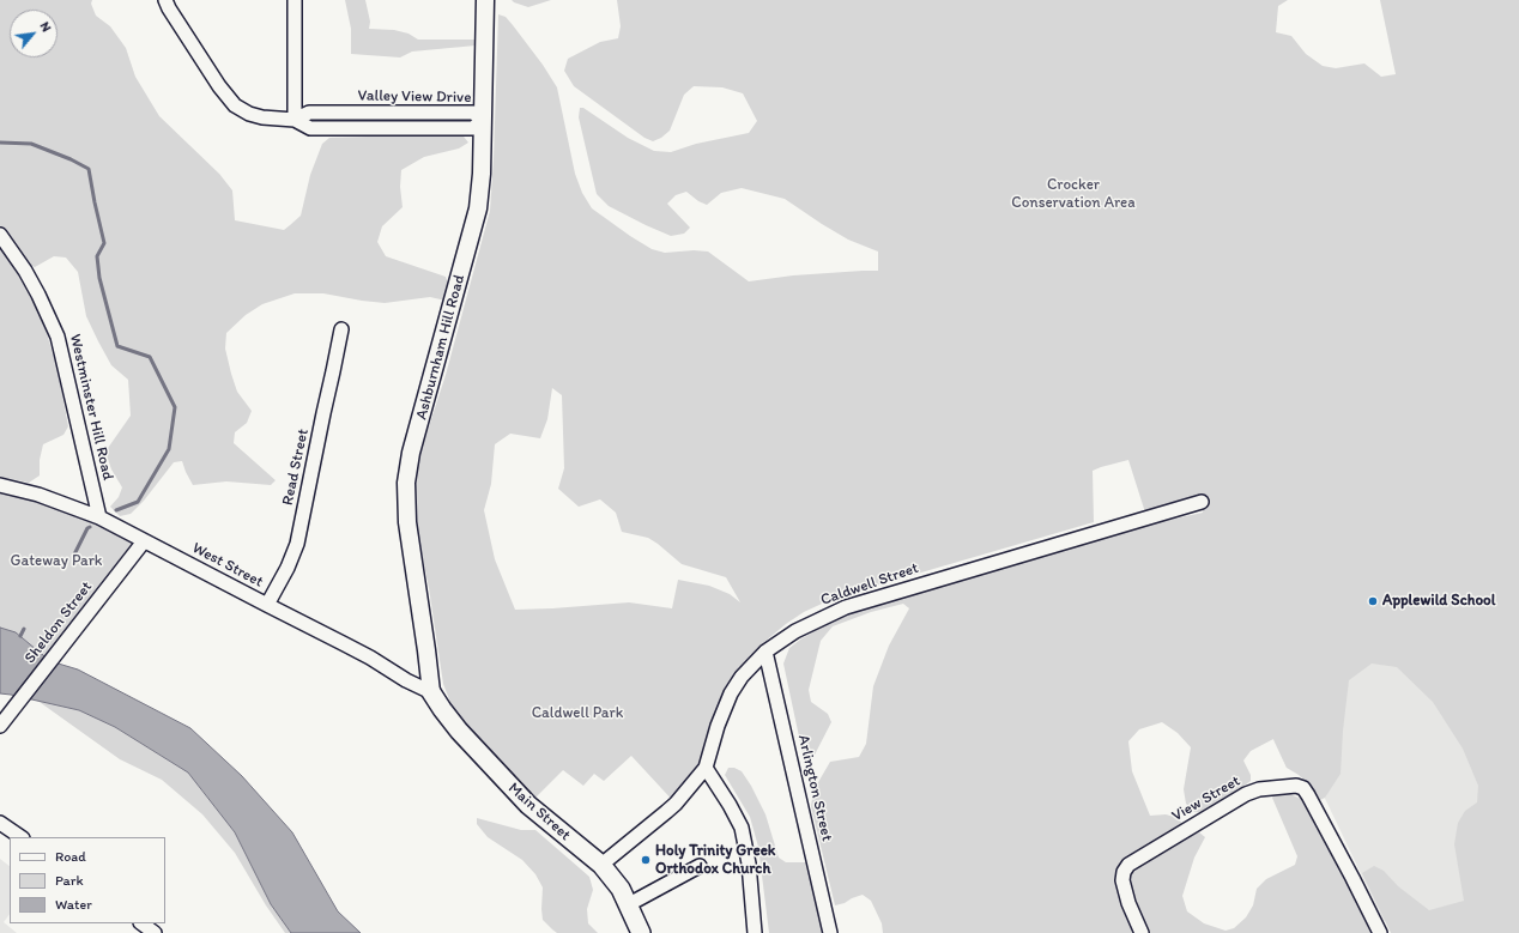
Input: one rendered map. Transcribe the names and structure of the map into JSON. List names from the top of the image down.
{
  "streets": {
    "main road": ["Main Street"],
    "street": [
      "Valley View Drive",
      "Ashburnham Hill Road",
      "Westminster Hill Road",
      "Read Street",
      "West Street",
      "Caldwell Street",
      "Sheldon Street",
      "Arlington Street",
      "View Street"
    ]
  },
  "crossings": [
    ["Valley View Drive", "Ashburnham Hill Road"],
    ["Ashburnham Hill Road", "West Street"],
    ["Ashburnham Hill Road", "Main Street"],
    ["Westminster Hill Road", "West Street"],
    ["Read Street", "West Street"],
    ["West Street", "Sheldon Street"],
    ["West Street", "Main Street"],
    ["Caldwell Street", "Arlington Street"],
    ["Caldwell Street", "Main Street"]
  ],
  "parks": ["Crocker Conservation Area", "Gateway Park", "Caldwell Park"],
  "places": ["Applewild School", "Holy Trinity Greek Orthodox Church"],
  "legend": ["Road", "Park", "Water"],
  "north": "top right"
}
